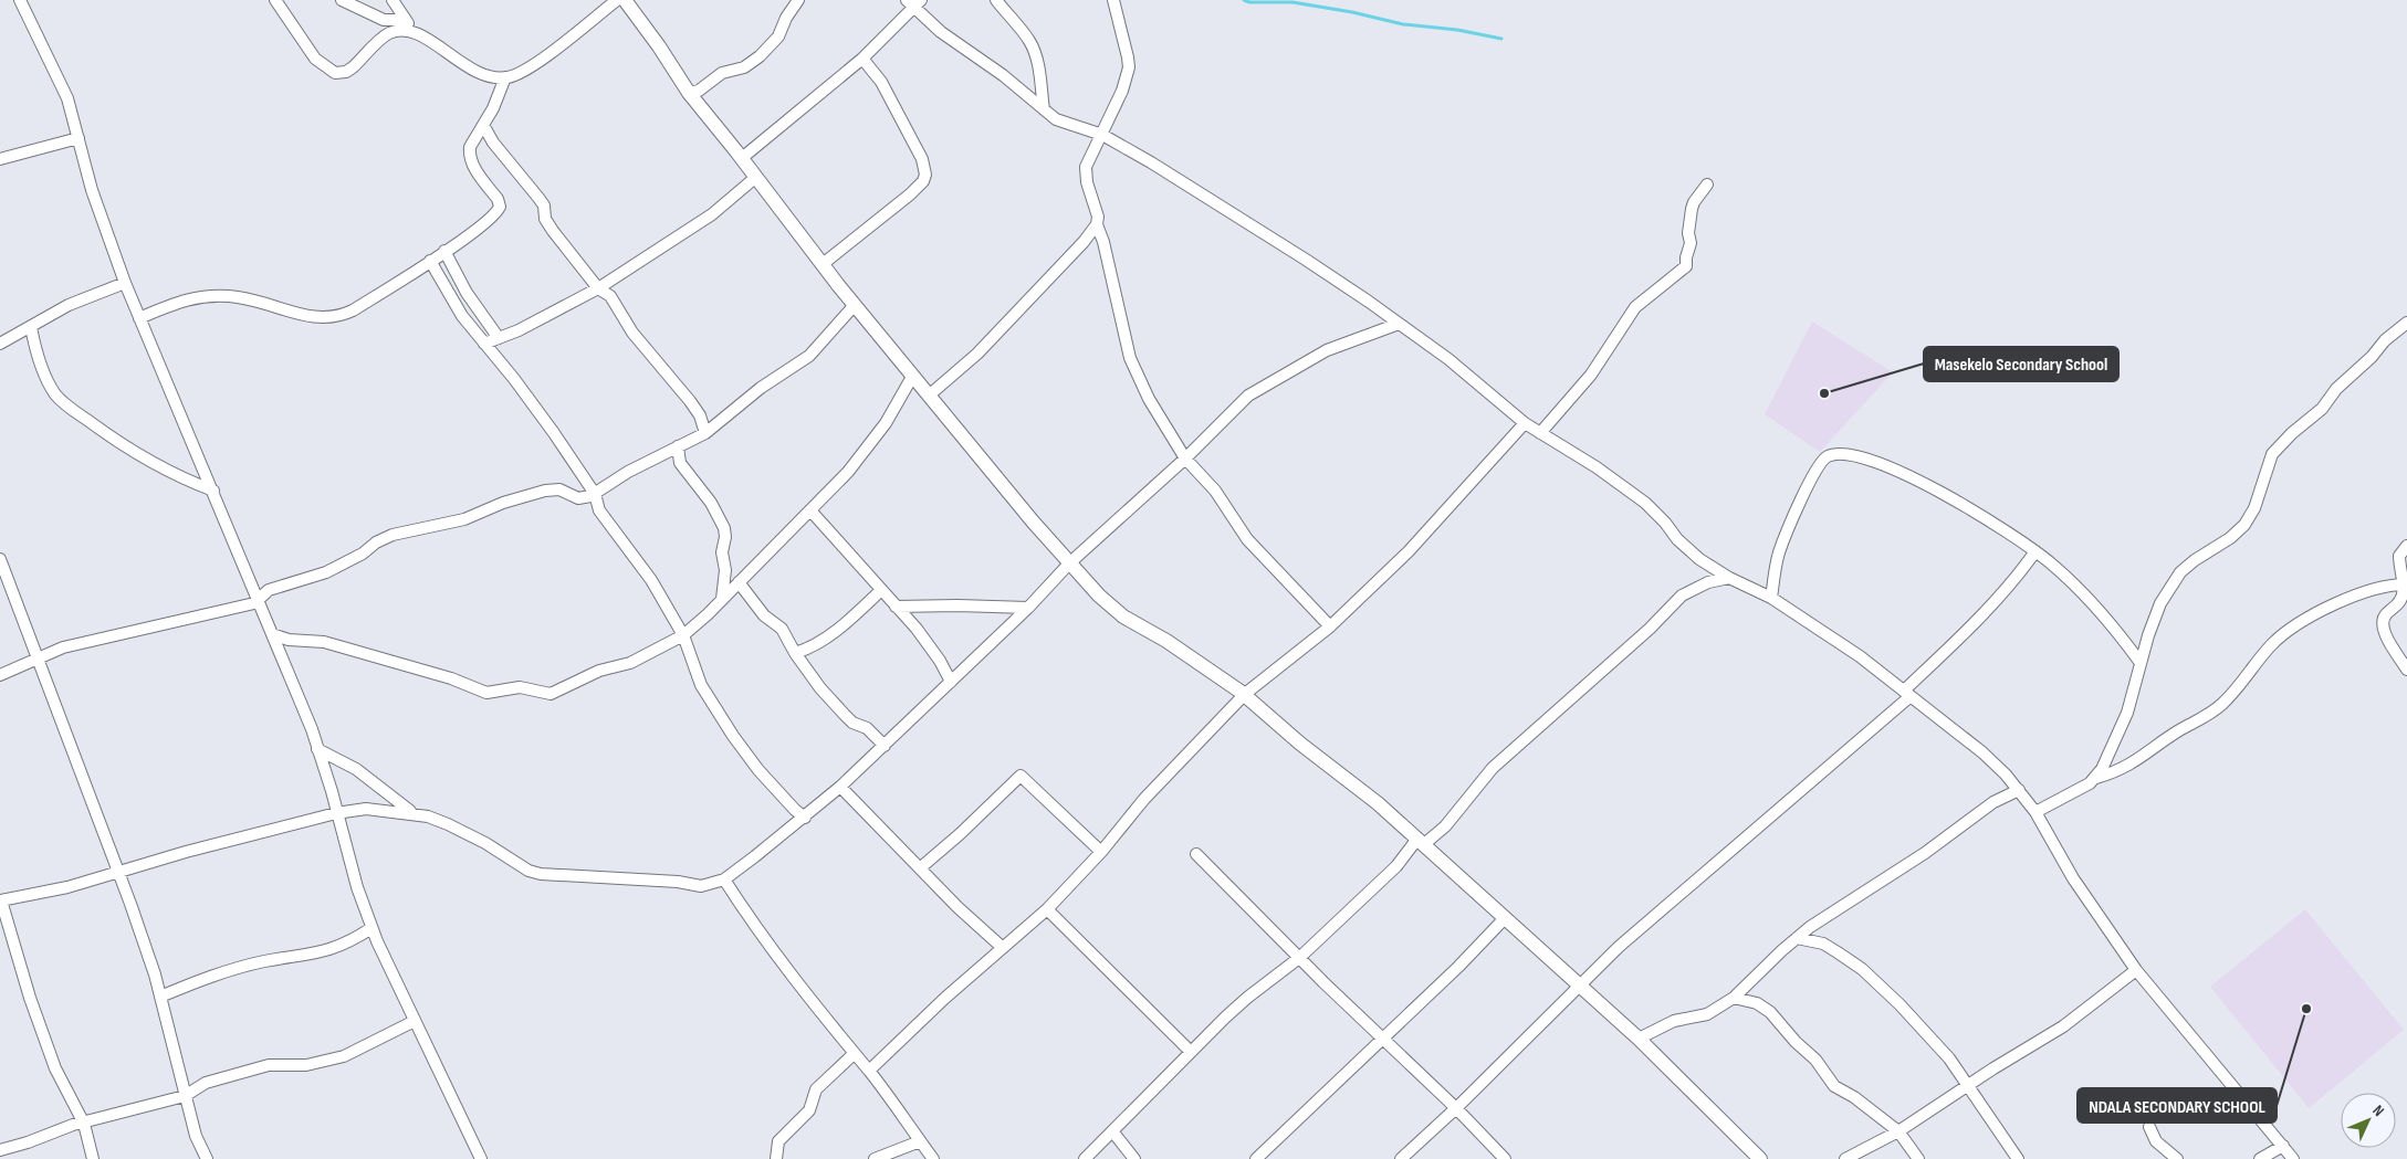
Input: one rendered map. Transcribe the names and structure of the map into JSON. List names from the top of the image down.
{
  "places": ["Masekelo Secondary School", "NDALA SECONDARY SCHOOL"],
  "north": "top right"
}
